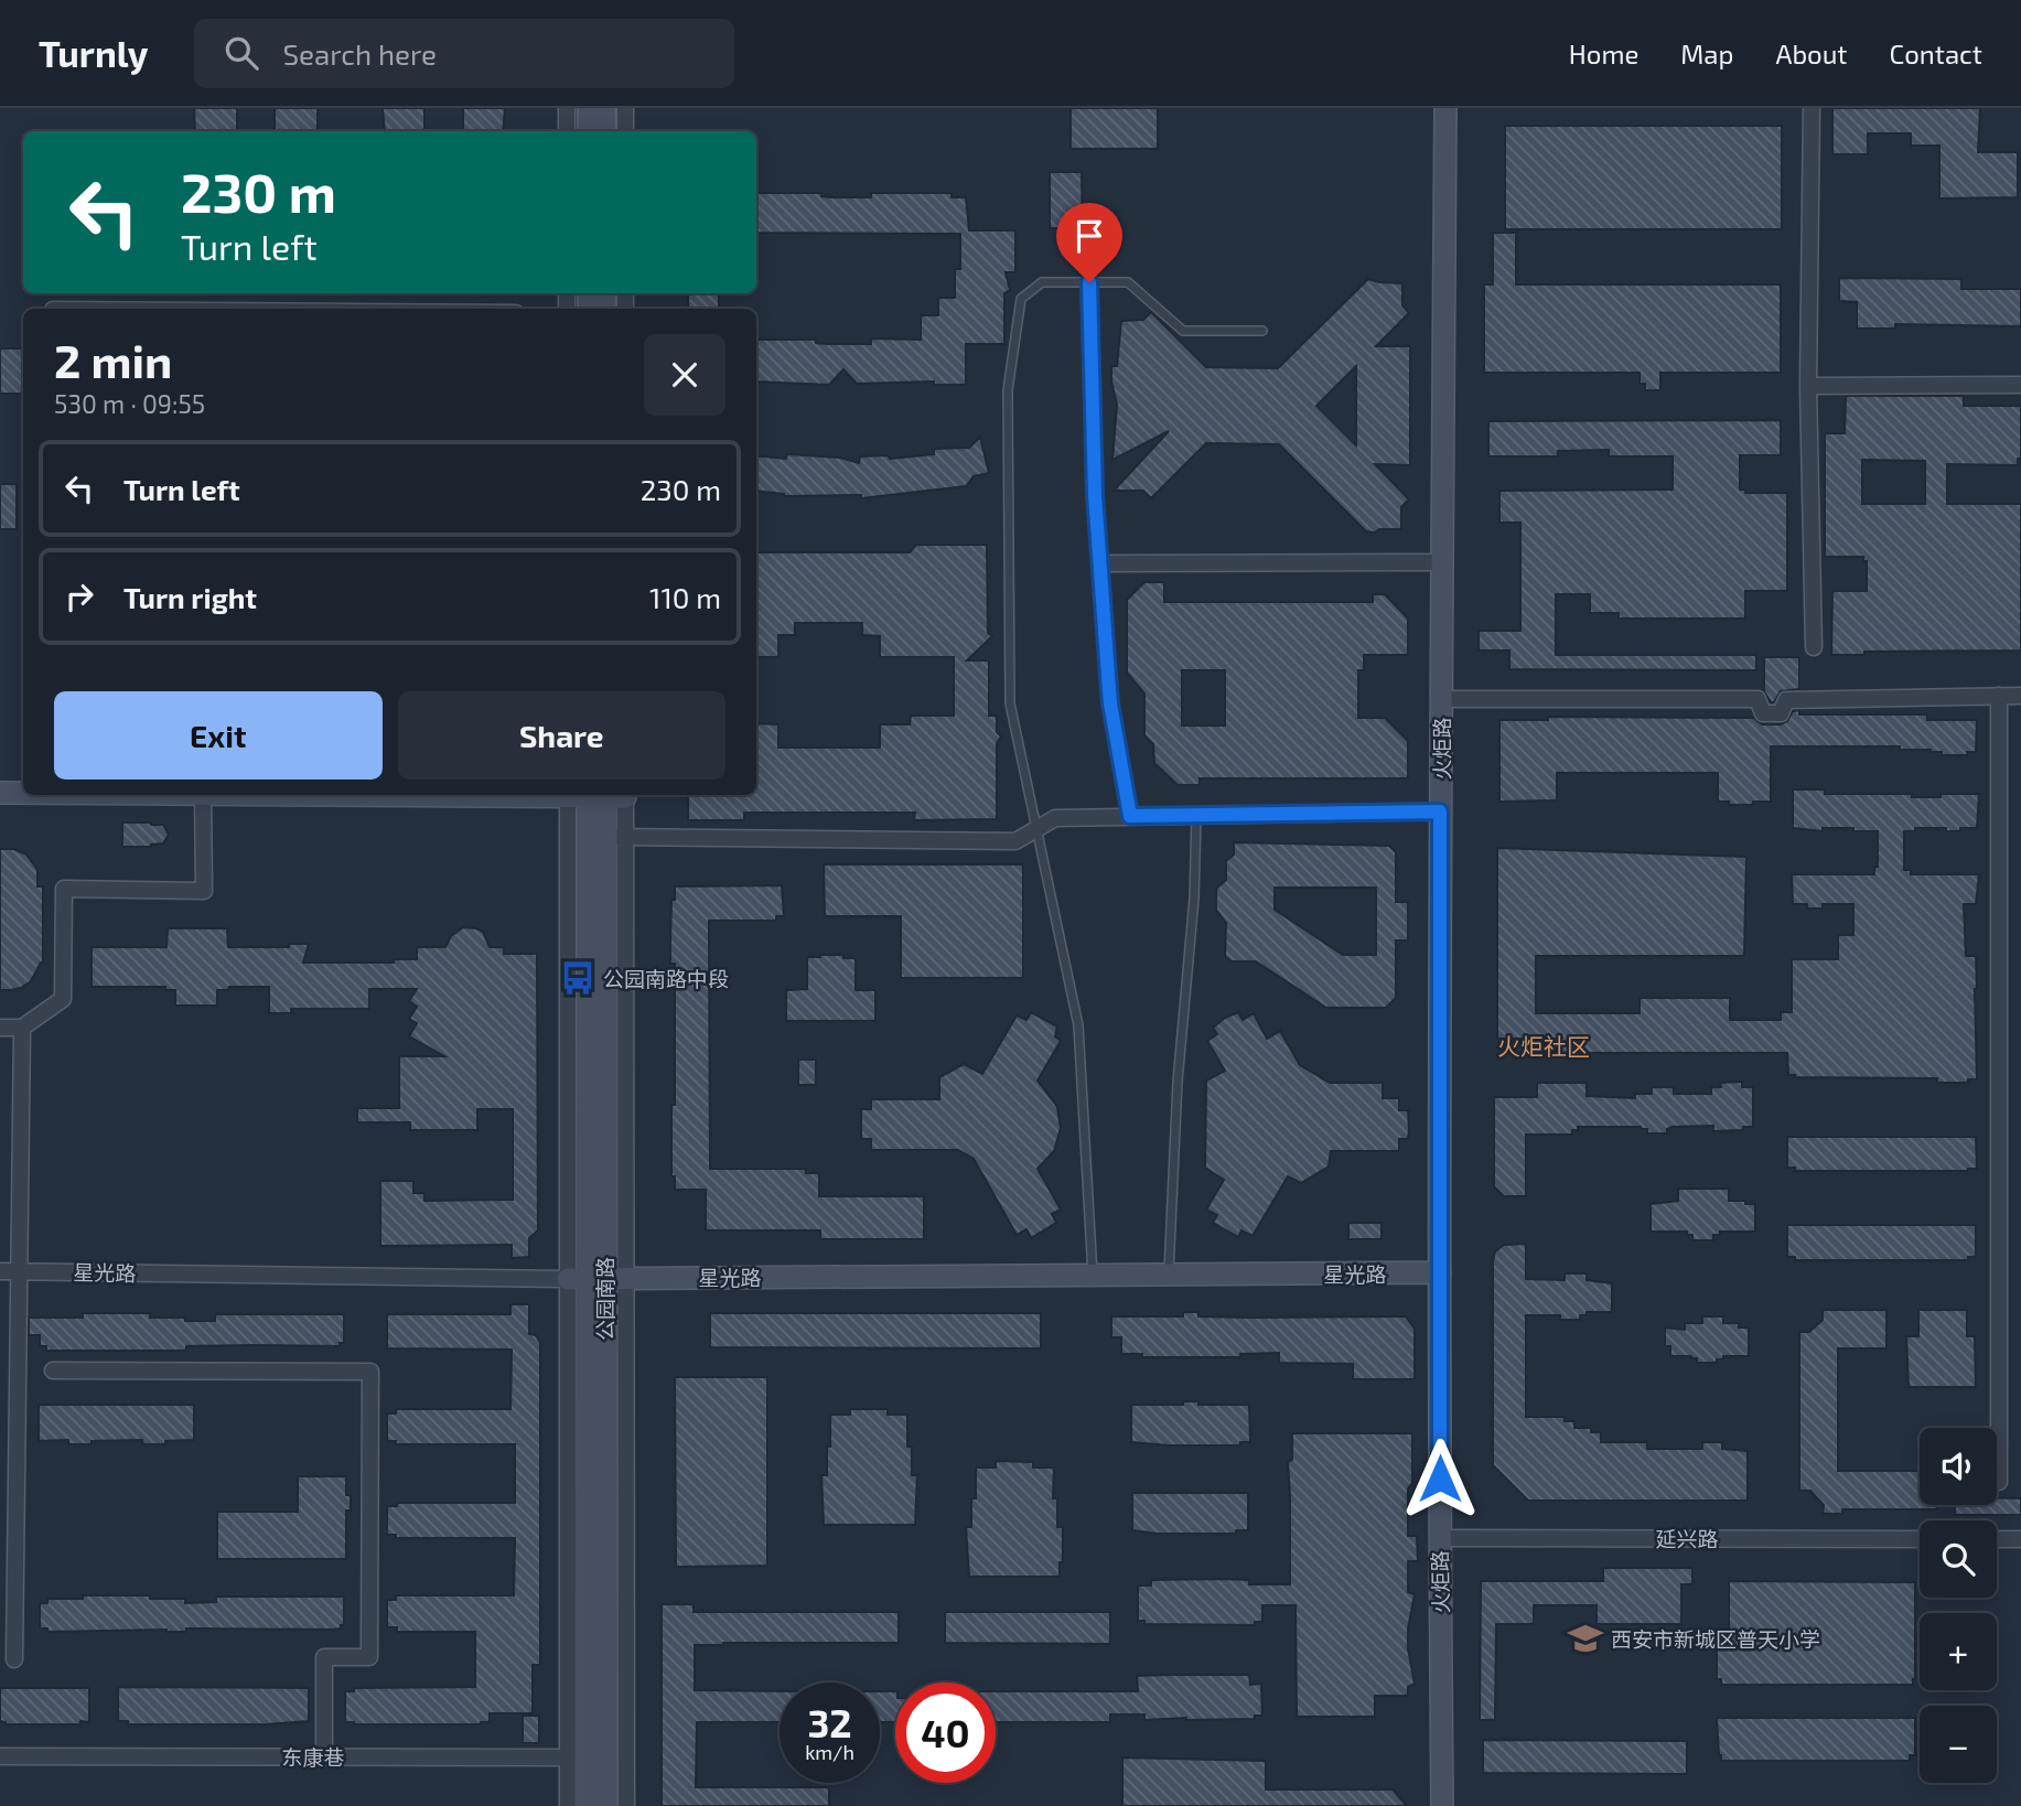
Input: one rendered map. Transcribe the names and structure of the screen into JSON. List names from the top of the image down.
{
  "streets": {
    "street": [
      "火炬路",
      "星光路",
      "公园南路",
      "延兴路",
      "东康巷"
    ]
  },
  "crossings": [
    ["火炬路", "星光路"],
    ["火炬路", "延兴路"],
    ["星光路", "公园南路"],
    ["公园南路", "东康巷"]
  ],
  "districts": ["火炬社区"],
  "places": {
    "bus stop": ["公园南路中段"],
    "school or university": ["西安市新城区普天小学"]
  },
  "page": {
    "header": "Turnly",
    "search": "Search here",
    "nav": [
      "Home",
      "Map",
      "About",
      "Contact"
    ],
    "turn": ["230 m", "Turn left"],
    "heading": ["2 min", "530 m · 09:55"],
    "list": [
      {
        "name": "Turn left",
        "value": "230 m"
      },
      {
        "name": "Turn right",
        "value": "110 m"
      }
    ],
    "buttons": ["Exit", "Share"],
    "map_buttons": ["+", "−"],
    "speed": "32 km/h",
    "limit": "40"
  }
}
